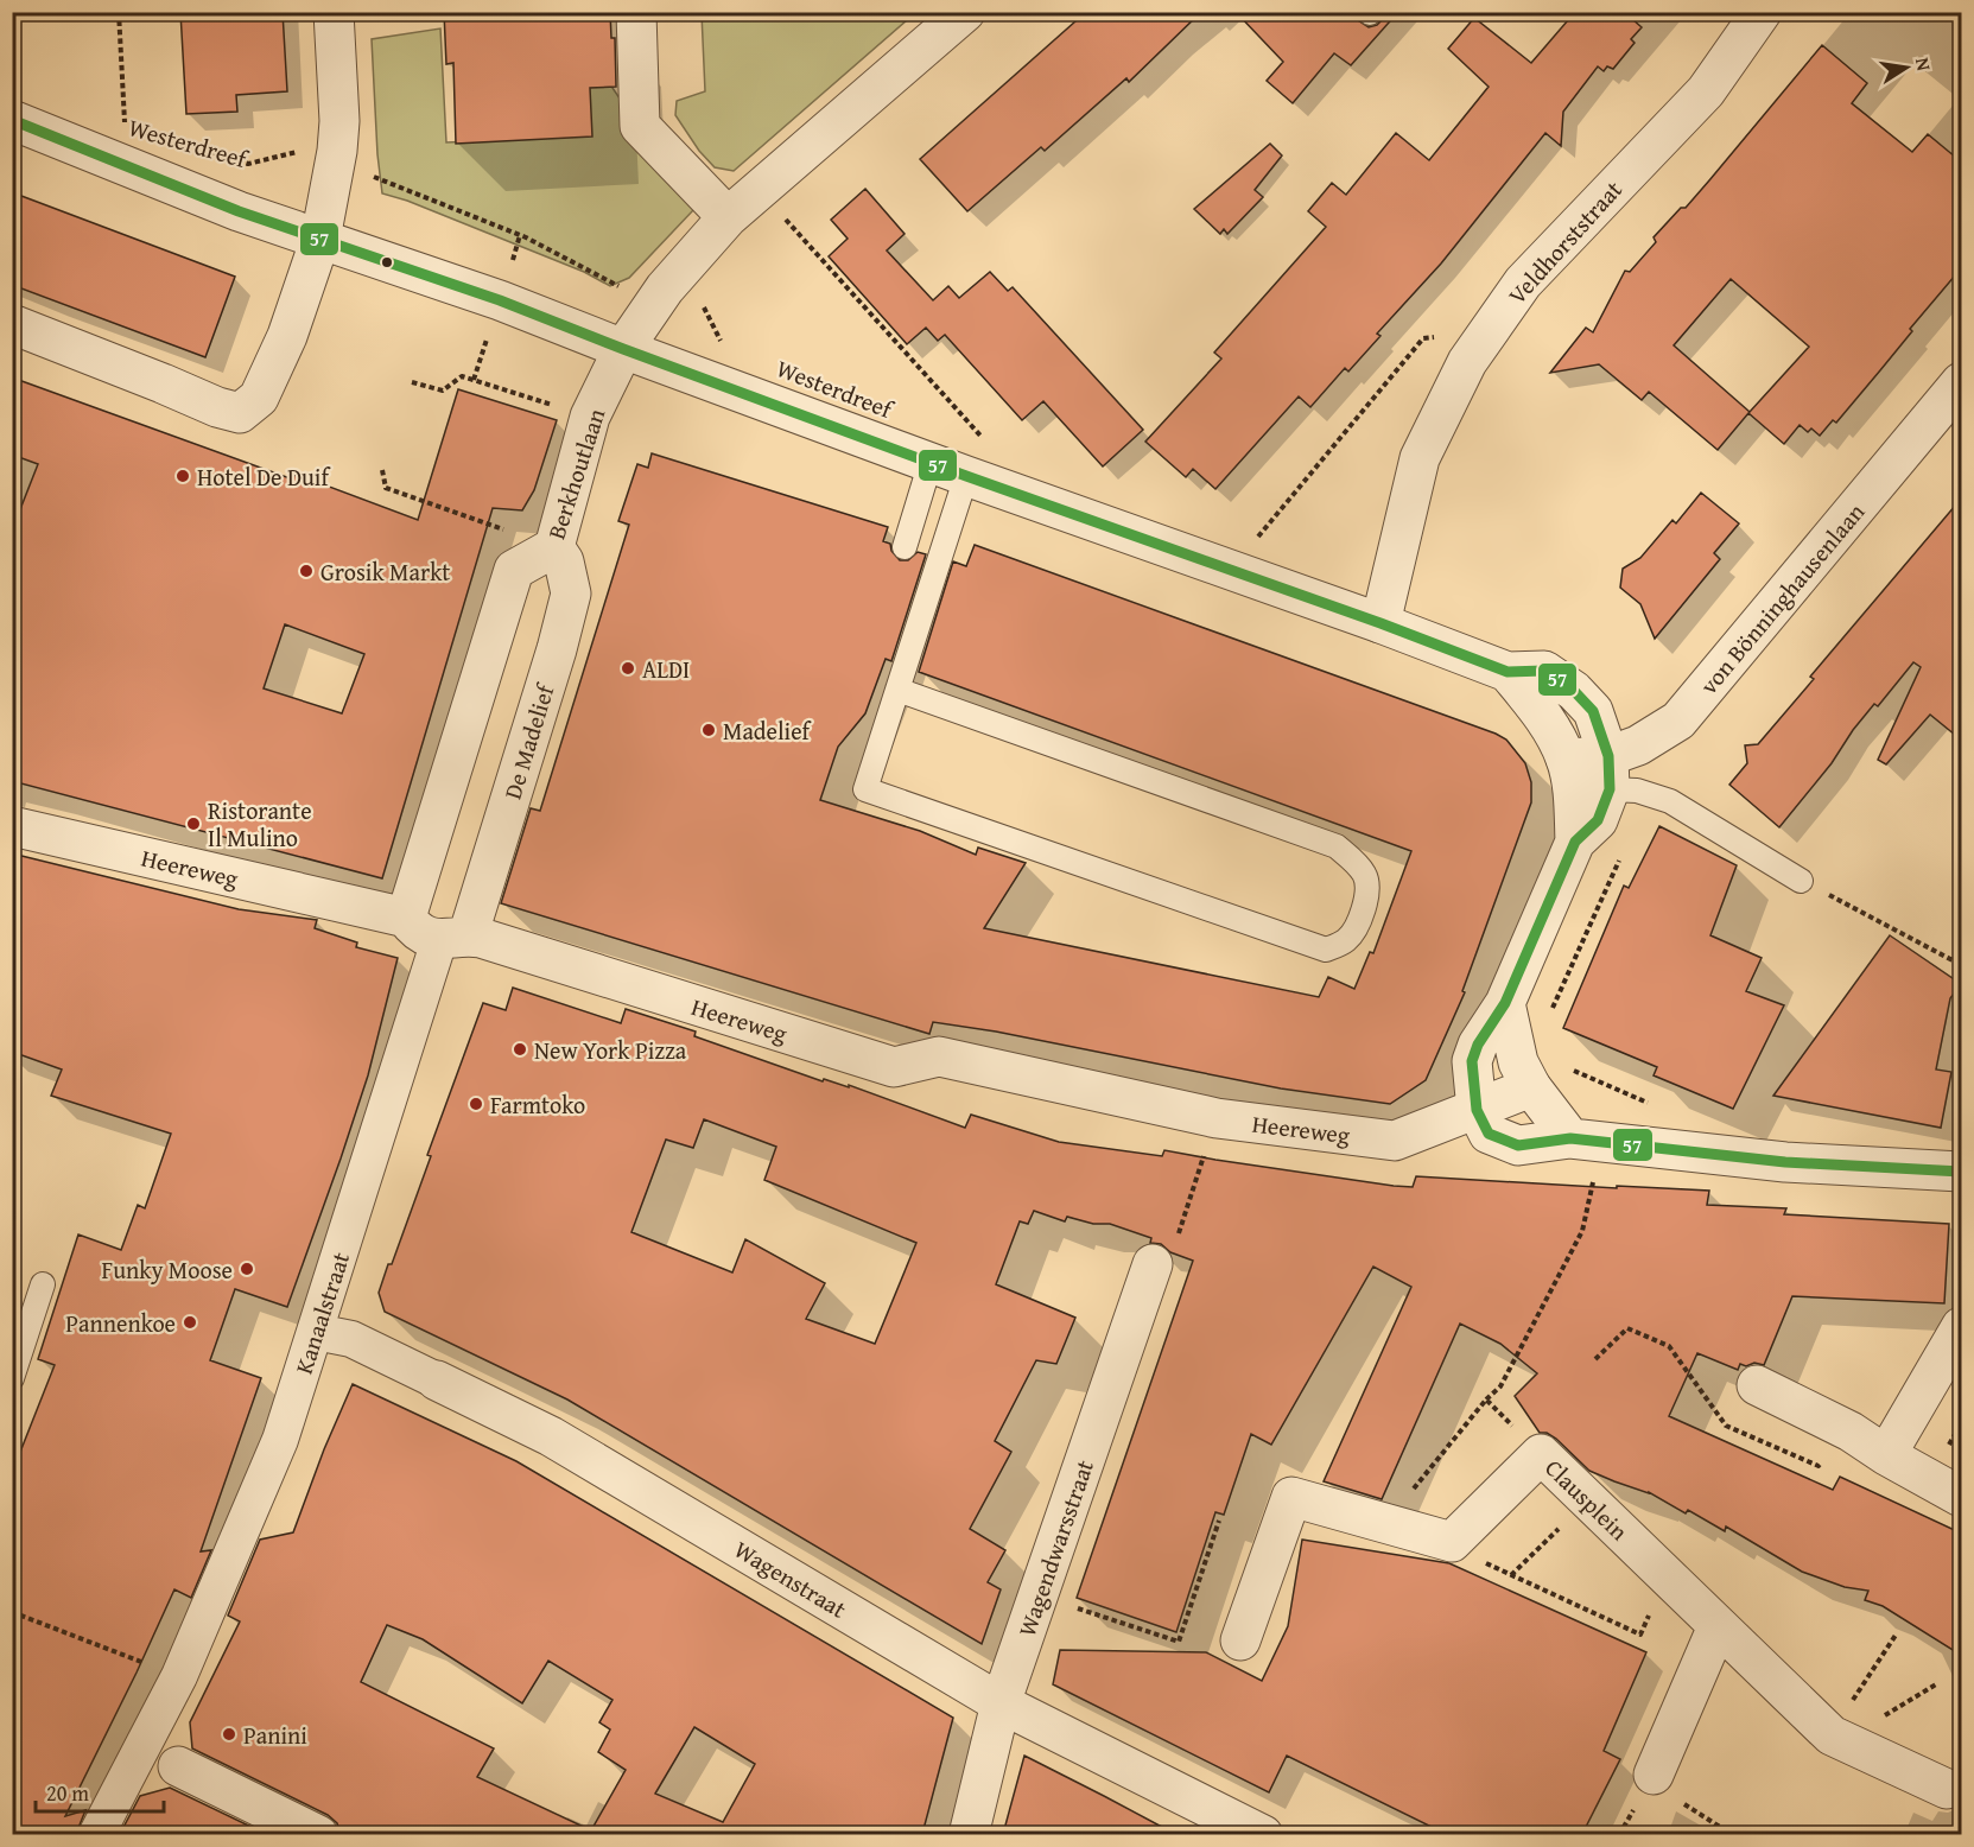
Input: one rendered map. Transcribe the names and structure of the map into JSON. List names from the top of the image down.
{
  "streets": {
    "street": [
      "Westerdreef",
      "Veldhorststraat",
      "Berkhoutlaan",
      "von Bönninghausenlaan",
      "De Madelief",
      "Heereweg",
      "Kanaalstraat",
      "Clausplein",
      "Wagendwarsstraat",
      "Wagenstraat"
    ]
  },
  "crossings": [
    ["Westerdreef", "Veldhorststraat"],
    ["Westerdreef", "Berkhoutlaan"],
    ["Westerdreef", "von Bönninghausenlaan"],
    ["Westerdreef", "Heereweg"],
    ["Berkhoutlaan", "De Madelief"],
    ["Berkhoutlaan", "Heereweg"],
    ["De Madelief", "Heereweg"],
    ["De Madelief", "Kanaalstraat"],
    ["Heereweg", "Kanaalstraat"],
    ["Kanaalstraat", "Wagenstraat"],
    ["Wagendwarsstraat", "Wagenstraat"]
  ],
  "places": [
    "Hotel De Duif",
    "Grosik Markt",
    "ALDI",
    "Madelief",
    "Ristorante Il Mulino",
    "New York Pizza",
    "Farmtoko",
    "Funky Moose",
    "Pannenkoe",
    "Panini"
  ],
  "lines": ["transit line 57"],
  "scale_bar": "20 m",
  "north": "right"
}
